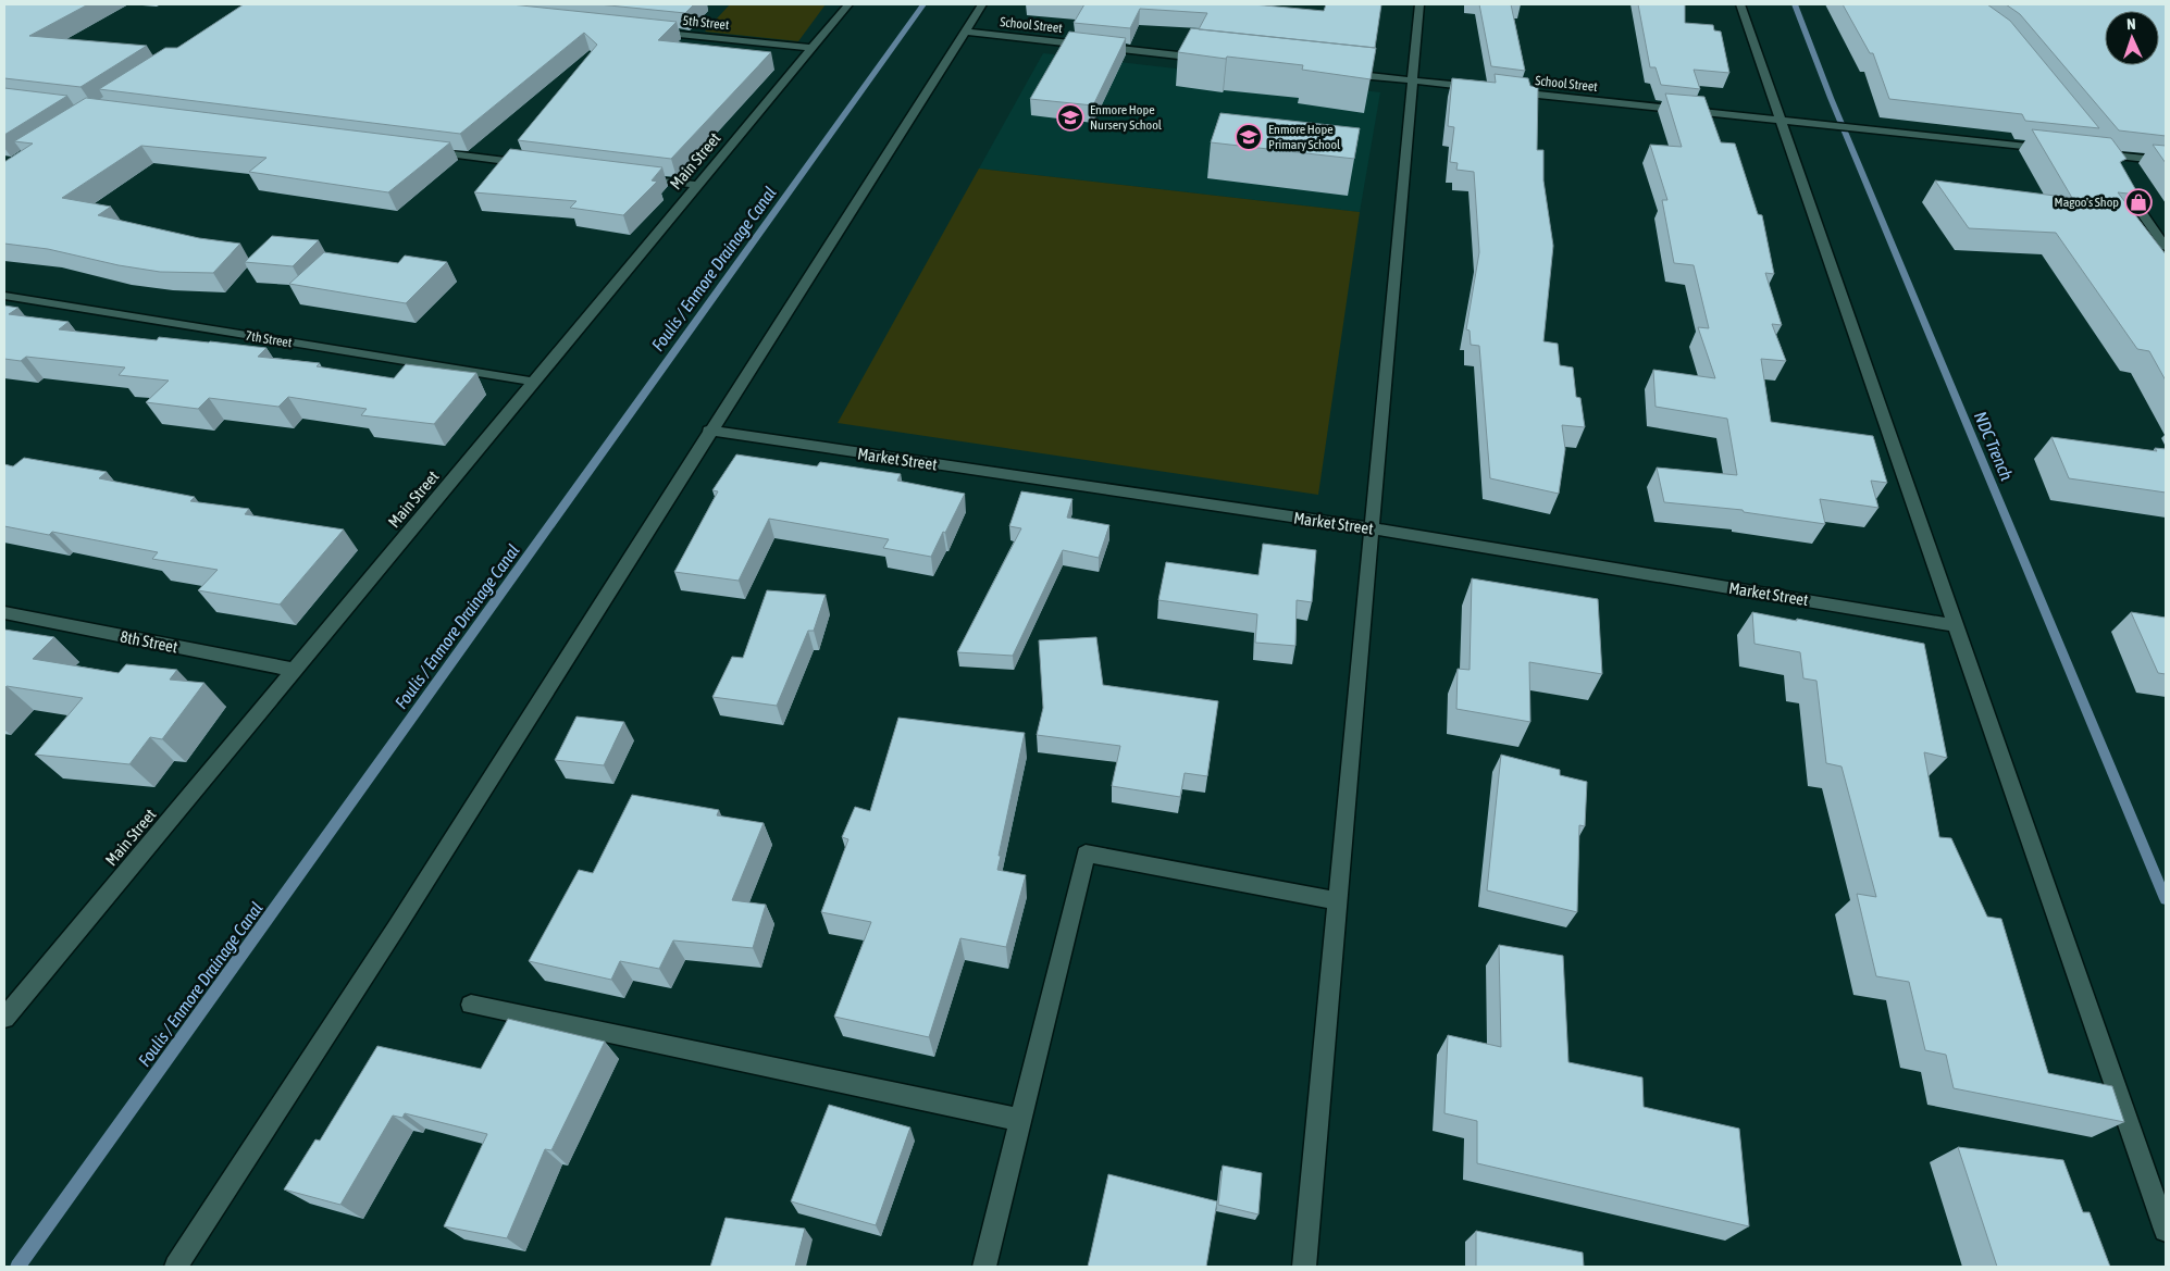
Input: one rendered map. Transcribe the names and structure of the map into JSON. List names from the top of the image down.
{
  "streets": {
    "street": [
      "5th Street",
      "School Street",
      "Main Street",
      "7th Street",
      "Market Street",
      "8th Street"
    ]
  },
  "crossings": [
    ["5th Street", "Main Street"],
    ["Main Street", "7th Street"],
    ["Main Street", "8th Street"]
  ],
  "water": ["Foulis / Enmore Drainage Canal", "NDC Trench"],
  "places": {
    "school or university": ["Enmore Hope Nursery School", "Enmore Hope Primary School"],
    "shop": ["Magoo's Shop"]
  },
  "north": "top"
}
